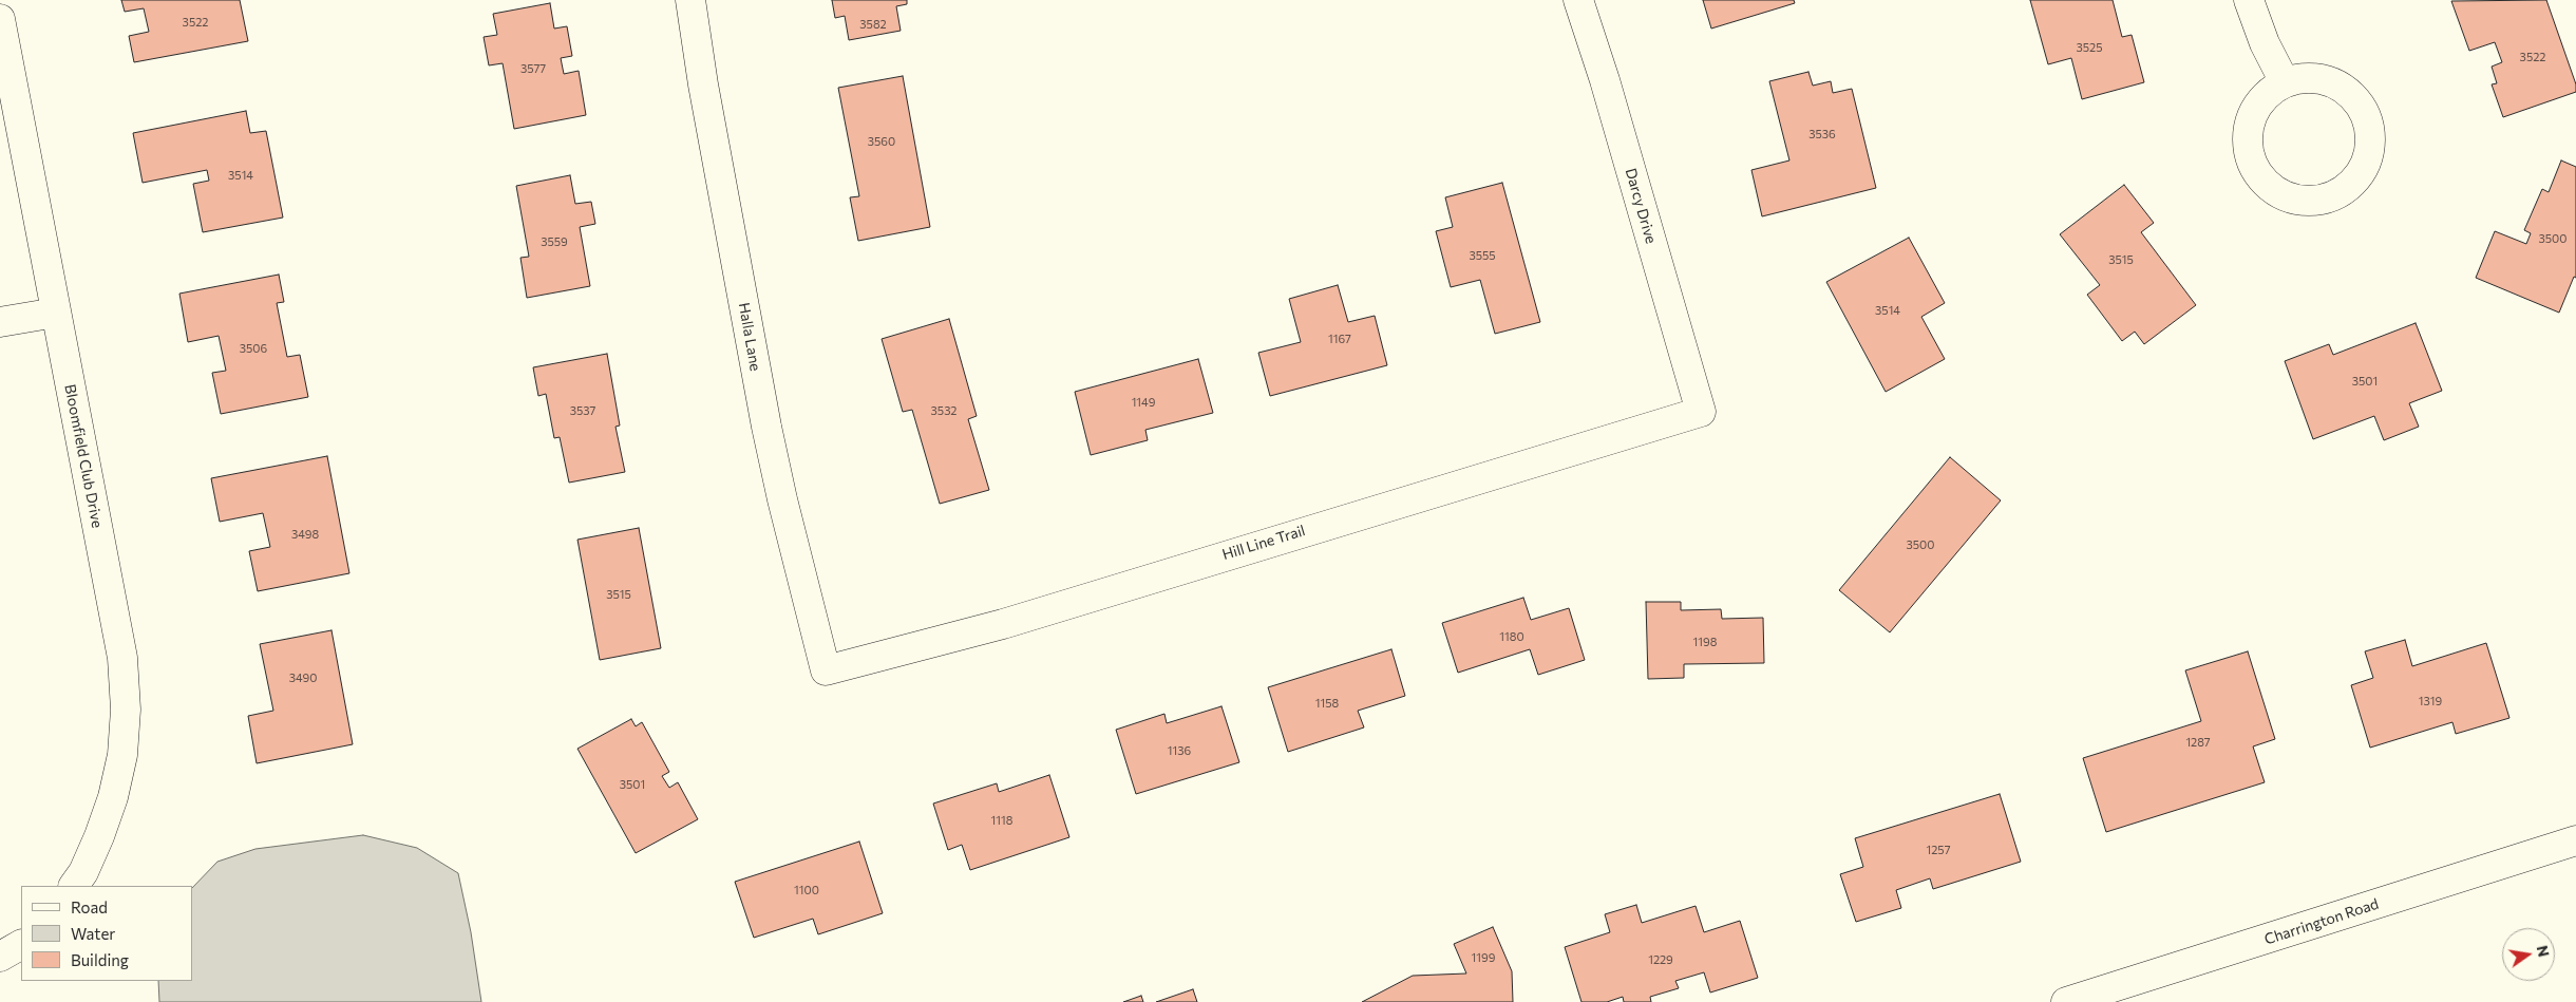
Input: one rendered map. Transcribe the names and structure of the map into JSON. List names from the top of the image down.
{
  "streets": {
    "street": [
      "Darcy Drive",
      "Halla Lane",
      "Bloomfield Club Drive",
      "Hill Line Trail",
      "Charrington Road"
    ]
  },
  "crossings": [
    ["Darcy Drive", "Hill Line Trail"],
    ["Halla Lane", "Hill Line Trail"]
  ],
  "house_numbers": [
    "3522",
    "3582",
    "3525",
    "3522",
    "3577",
    "3536",
    "3560",
    "3514",
    "3500",
    "3559",
    "3555",
    "3515",
    "3514",
    "1167",
    "3506",
    "3501",
    "1149",
    "3537",
    "3532",
    "3498",
    "3500",
    "3515",
    "1180",
    "1198",
    "3490",
    "1319",
    "1158",
    "1287",
    "1136",
    "3501",
    "1118",
    "1257",
    "1100",
    "1199",
    "1229"
  ],
  "legend": ["Road", "Water", "Building"],
  "north": "right"
}
